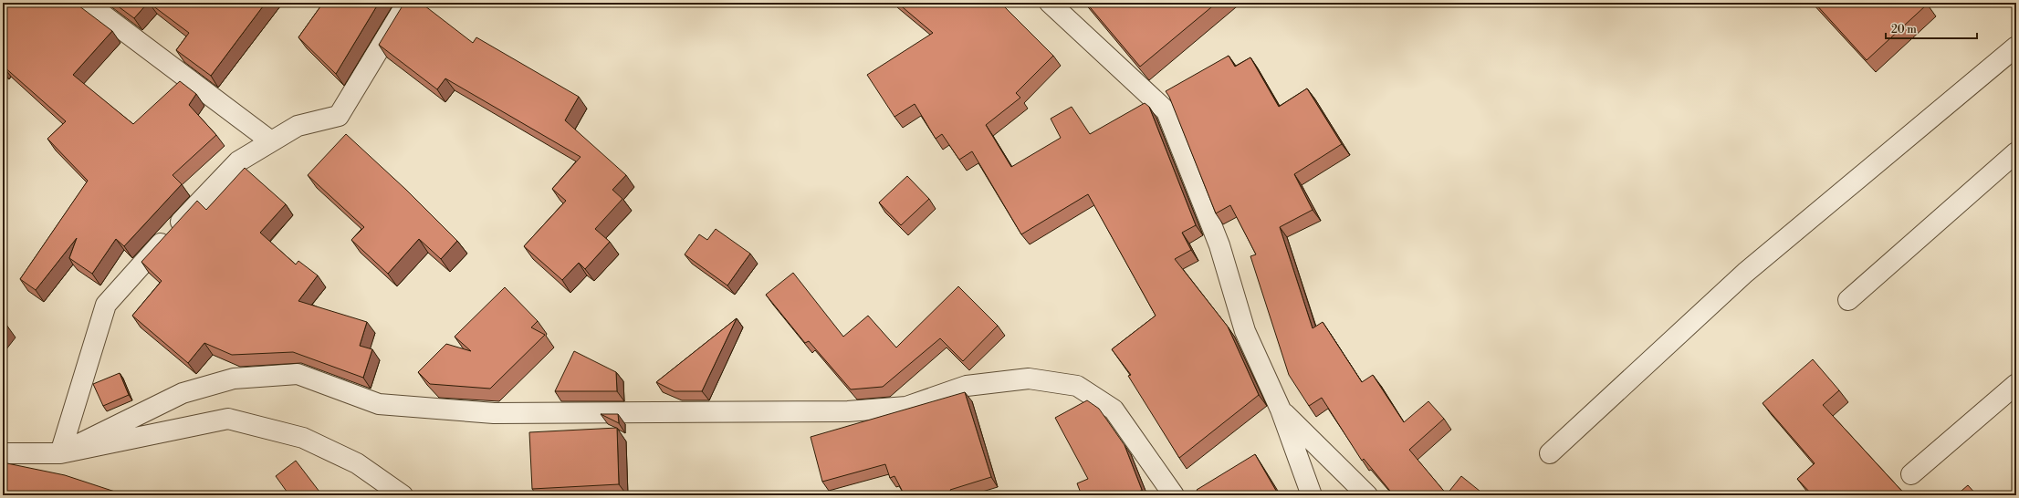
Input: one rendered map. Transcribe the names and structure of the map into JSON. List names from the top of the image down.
{
  "scale_bar": "20 m"
}
